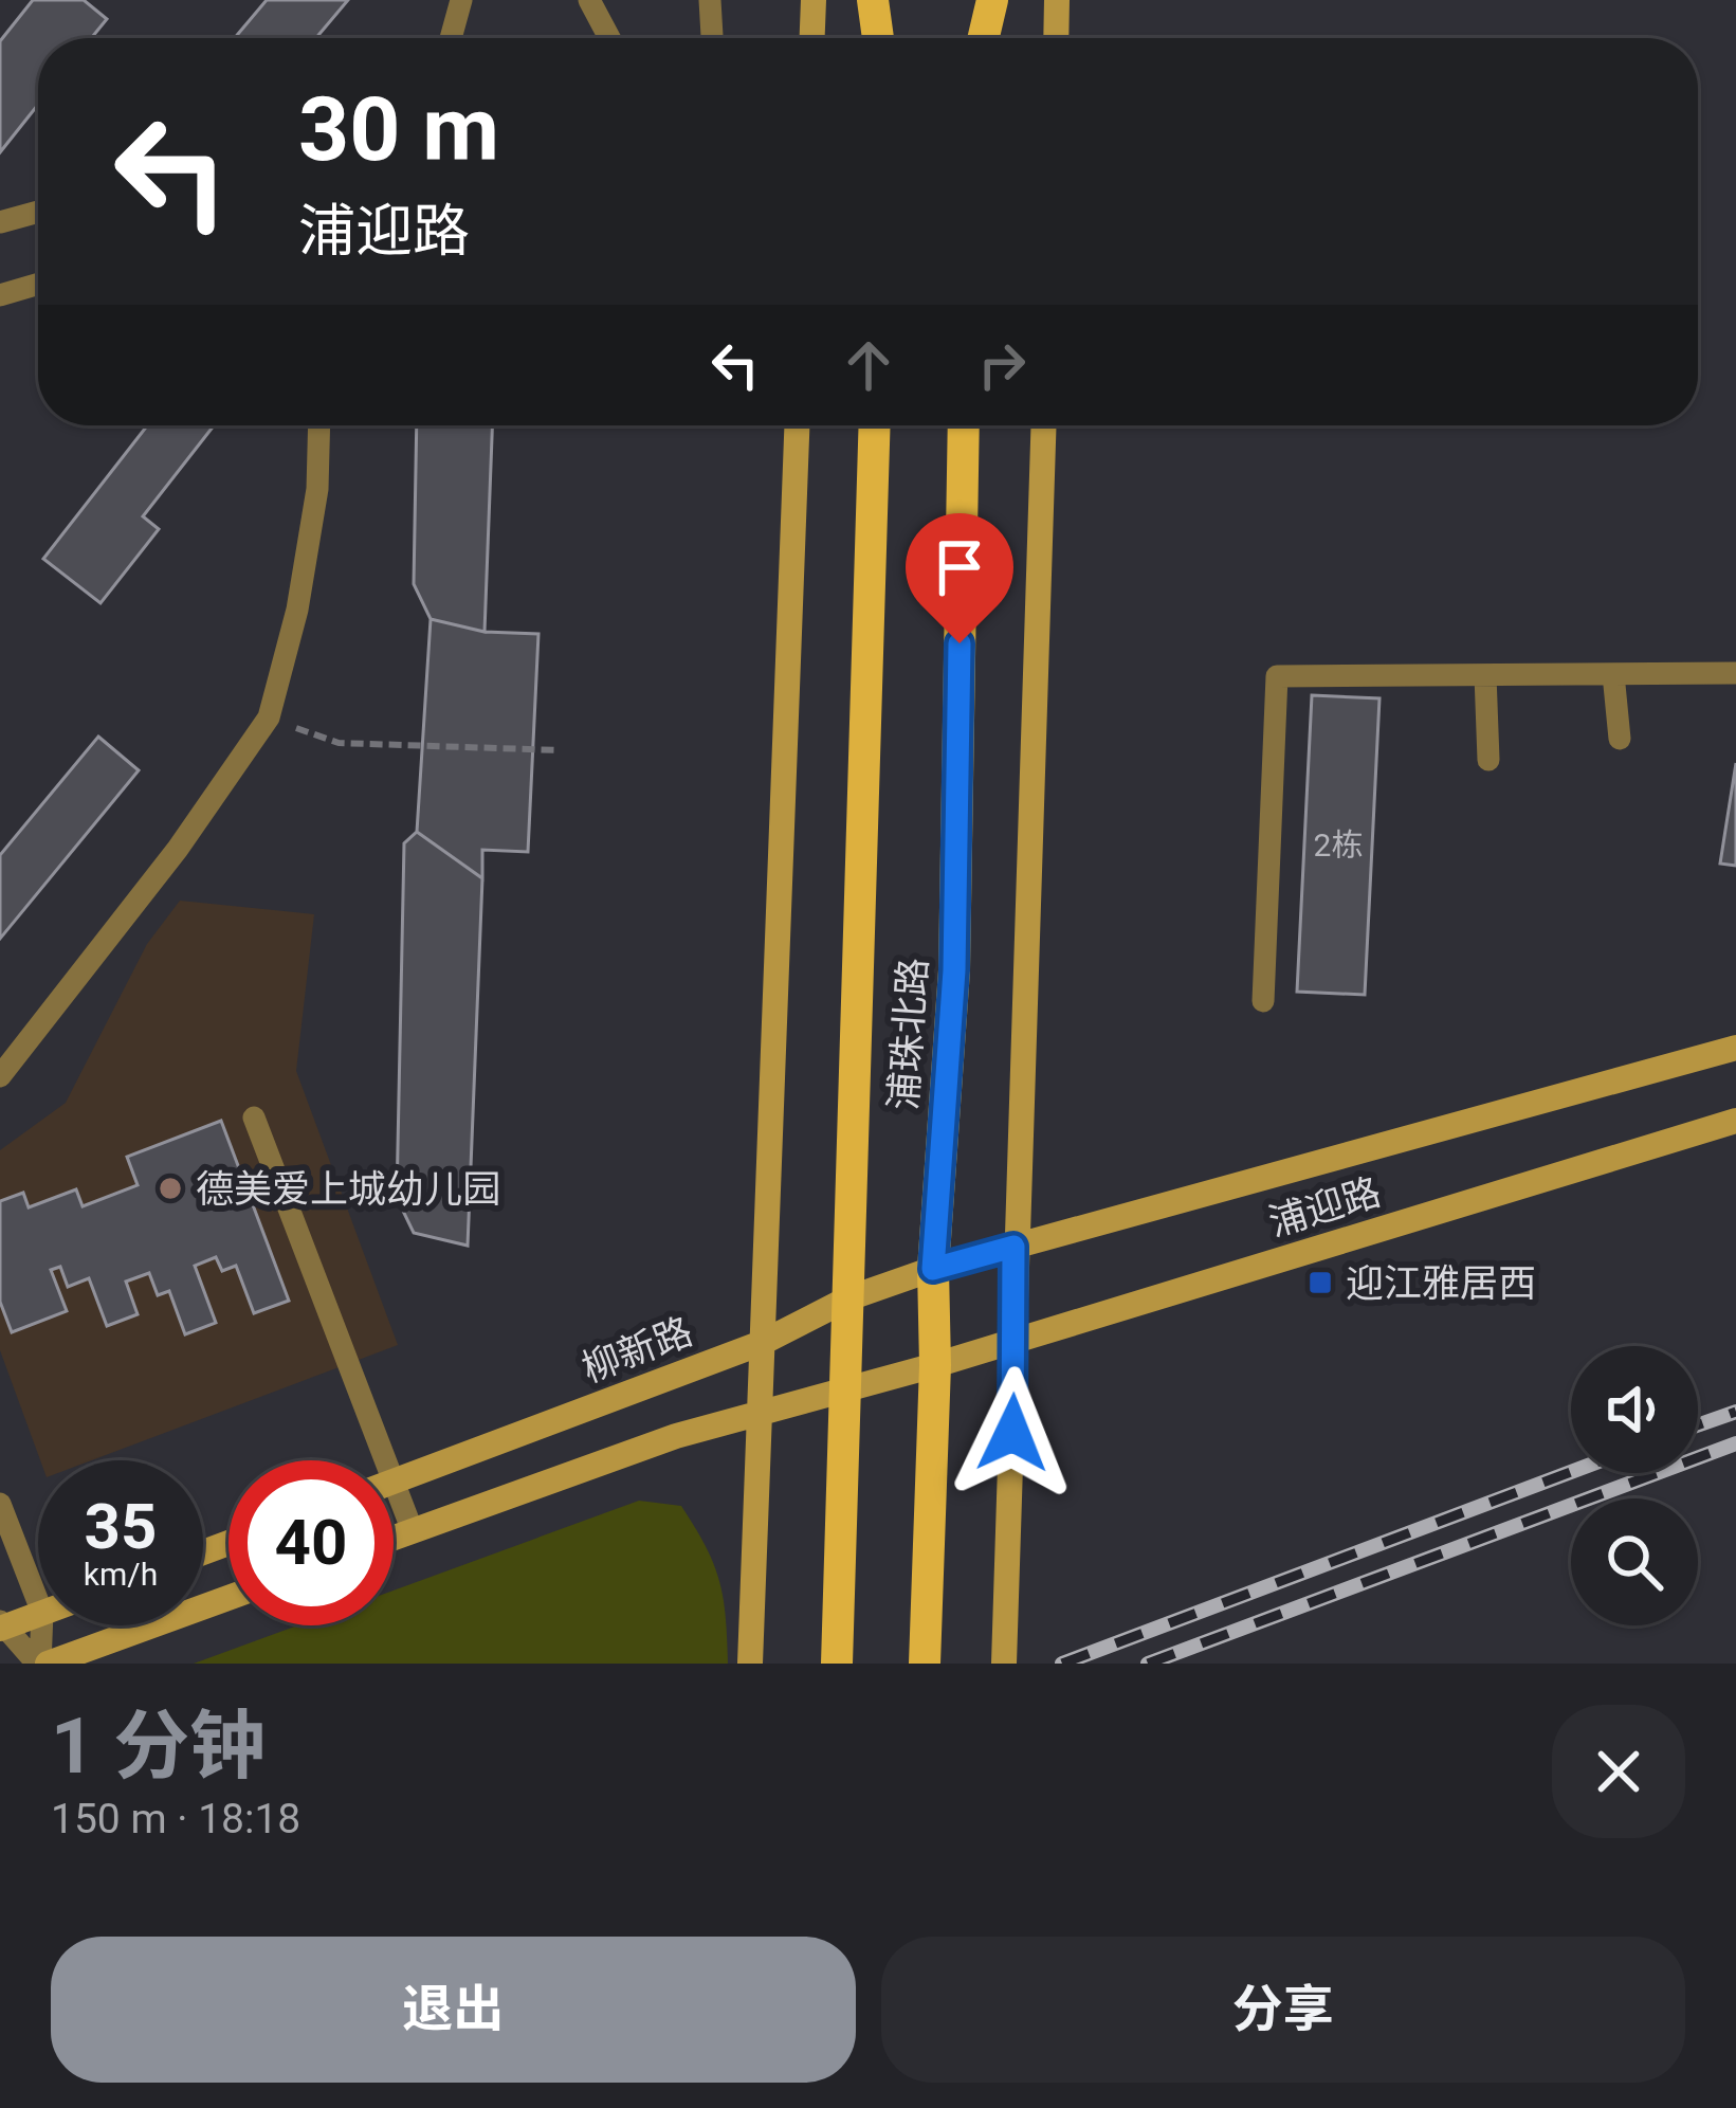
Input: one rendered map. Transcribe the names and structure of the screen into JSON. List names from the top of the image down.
{
  "streets": {
    "main road": ["浦珠北路"],
    "street": ["浦迎路", "柳新路"]
  },
  "crossings": [
    ["浦珠北路", "浦迎路"],
    ["浦珠北路", "柳新路"],
    ["浦迎路", "柳新路"]
  ],
  "places": {
    "other": ["德美爱上城幼儿园"],
    "transit": ["迎江雅居西"]
  },
  "house_numbers": ["2栋"],
  "page": {
    "turn": ["30 m", "浦迎路"],
    "speed": "35 km/h",
    "limit": "40",
    "heading": ["1 分钟", "150 m · 18:18"],
    "buttons": ["退出", "分享"]
  }
}
